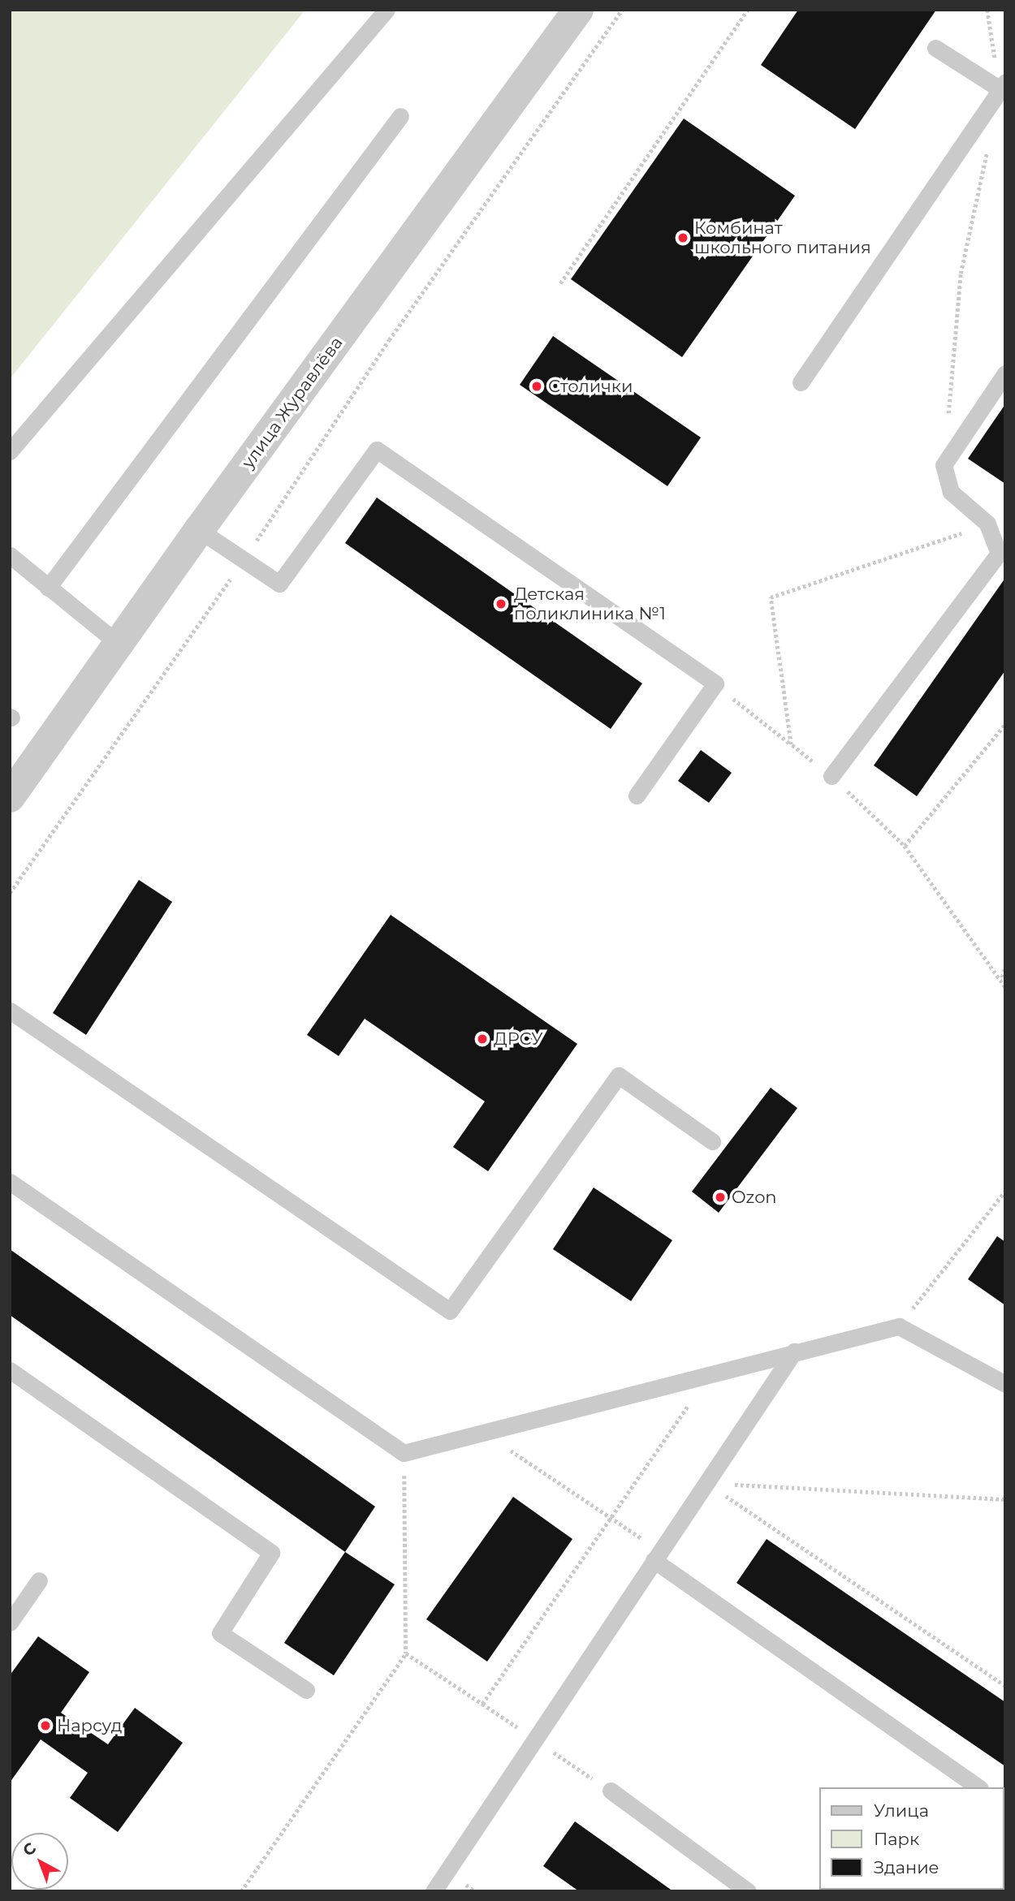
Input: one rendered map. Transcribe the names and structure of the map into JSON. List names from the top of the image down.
{
  "streets": {
    "street": ["улица Журавлёва"]
  },
  "places": [
    "Комбинат школьного питания",
    "Столички",
    "Детская поликлиника №1",
    "ДРСУ",
    "Ozon",
    "Нарсуд"
  ],
  "legend": ["Улица", "Парк", "Здание"],
  "north": "top left"
}
